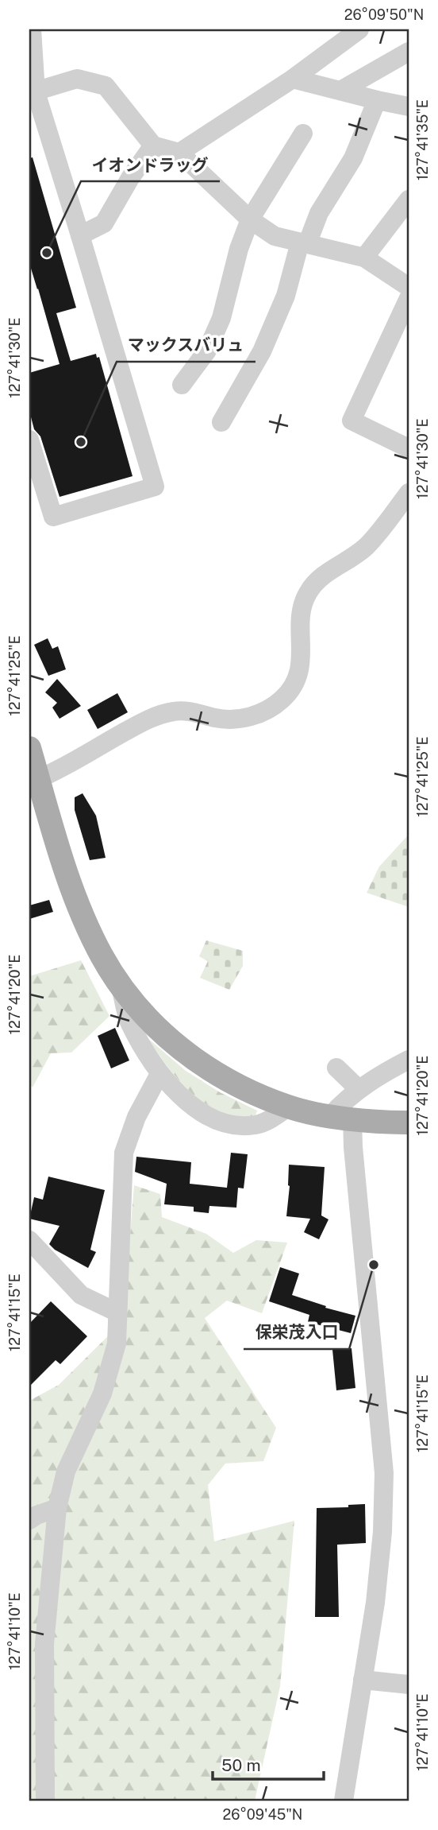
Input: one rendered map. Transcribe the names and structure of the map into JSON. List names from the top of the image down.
{
  "places": ["イオンドラッグ", "マックスバリュ", "保栄茂入口"],
  "scale_bar": "50 m",
  "coordinates": [
    "26°09'50\"N",
    "127°41'35\"E",
    "127°41'30\"E",
    "127°41'25\"E",
    "127°41'20\"E",
    "127°41'15\"E",
    "127°41'10\"E",
    "26°09'45\"N"
  ]
}
